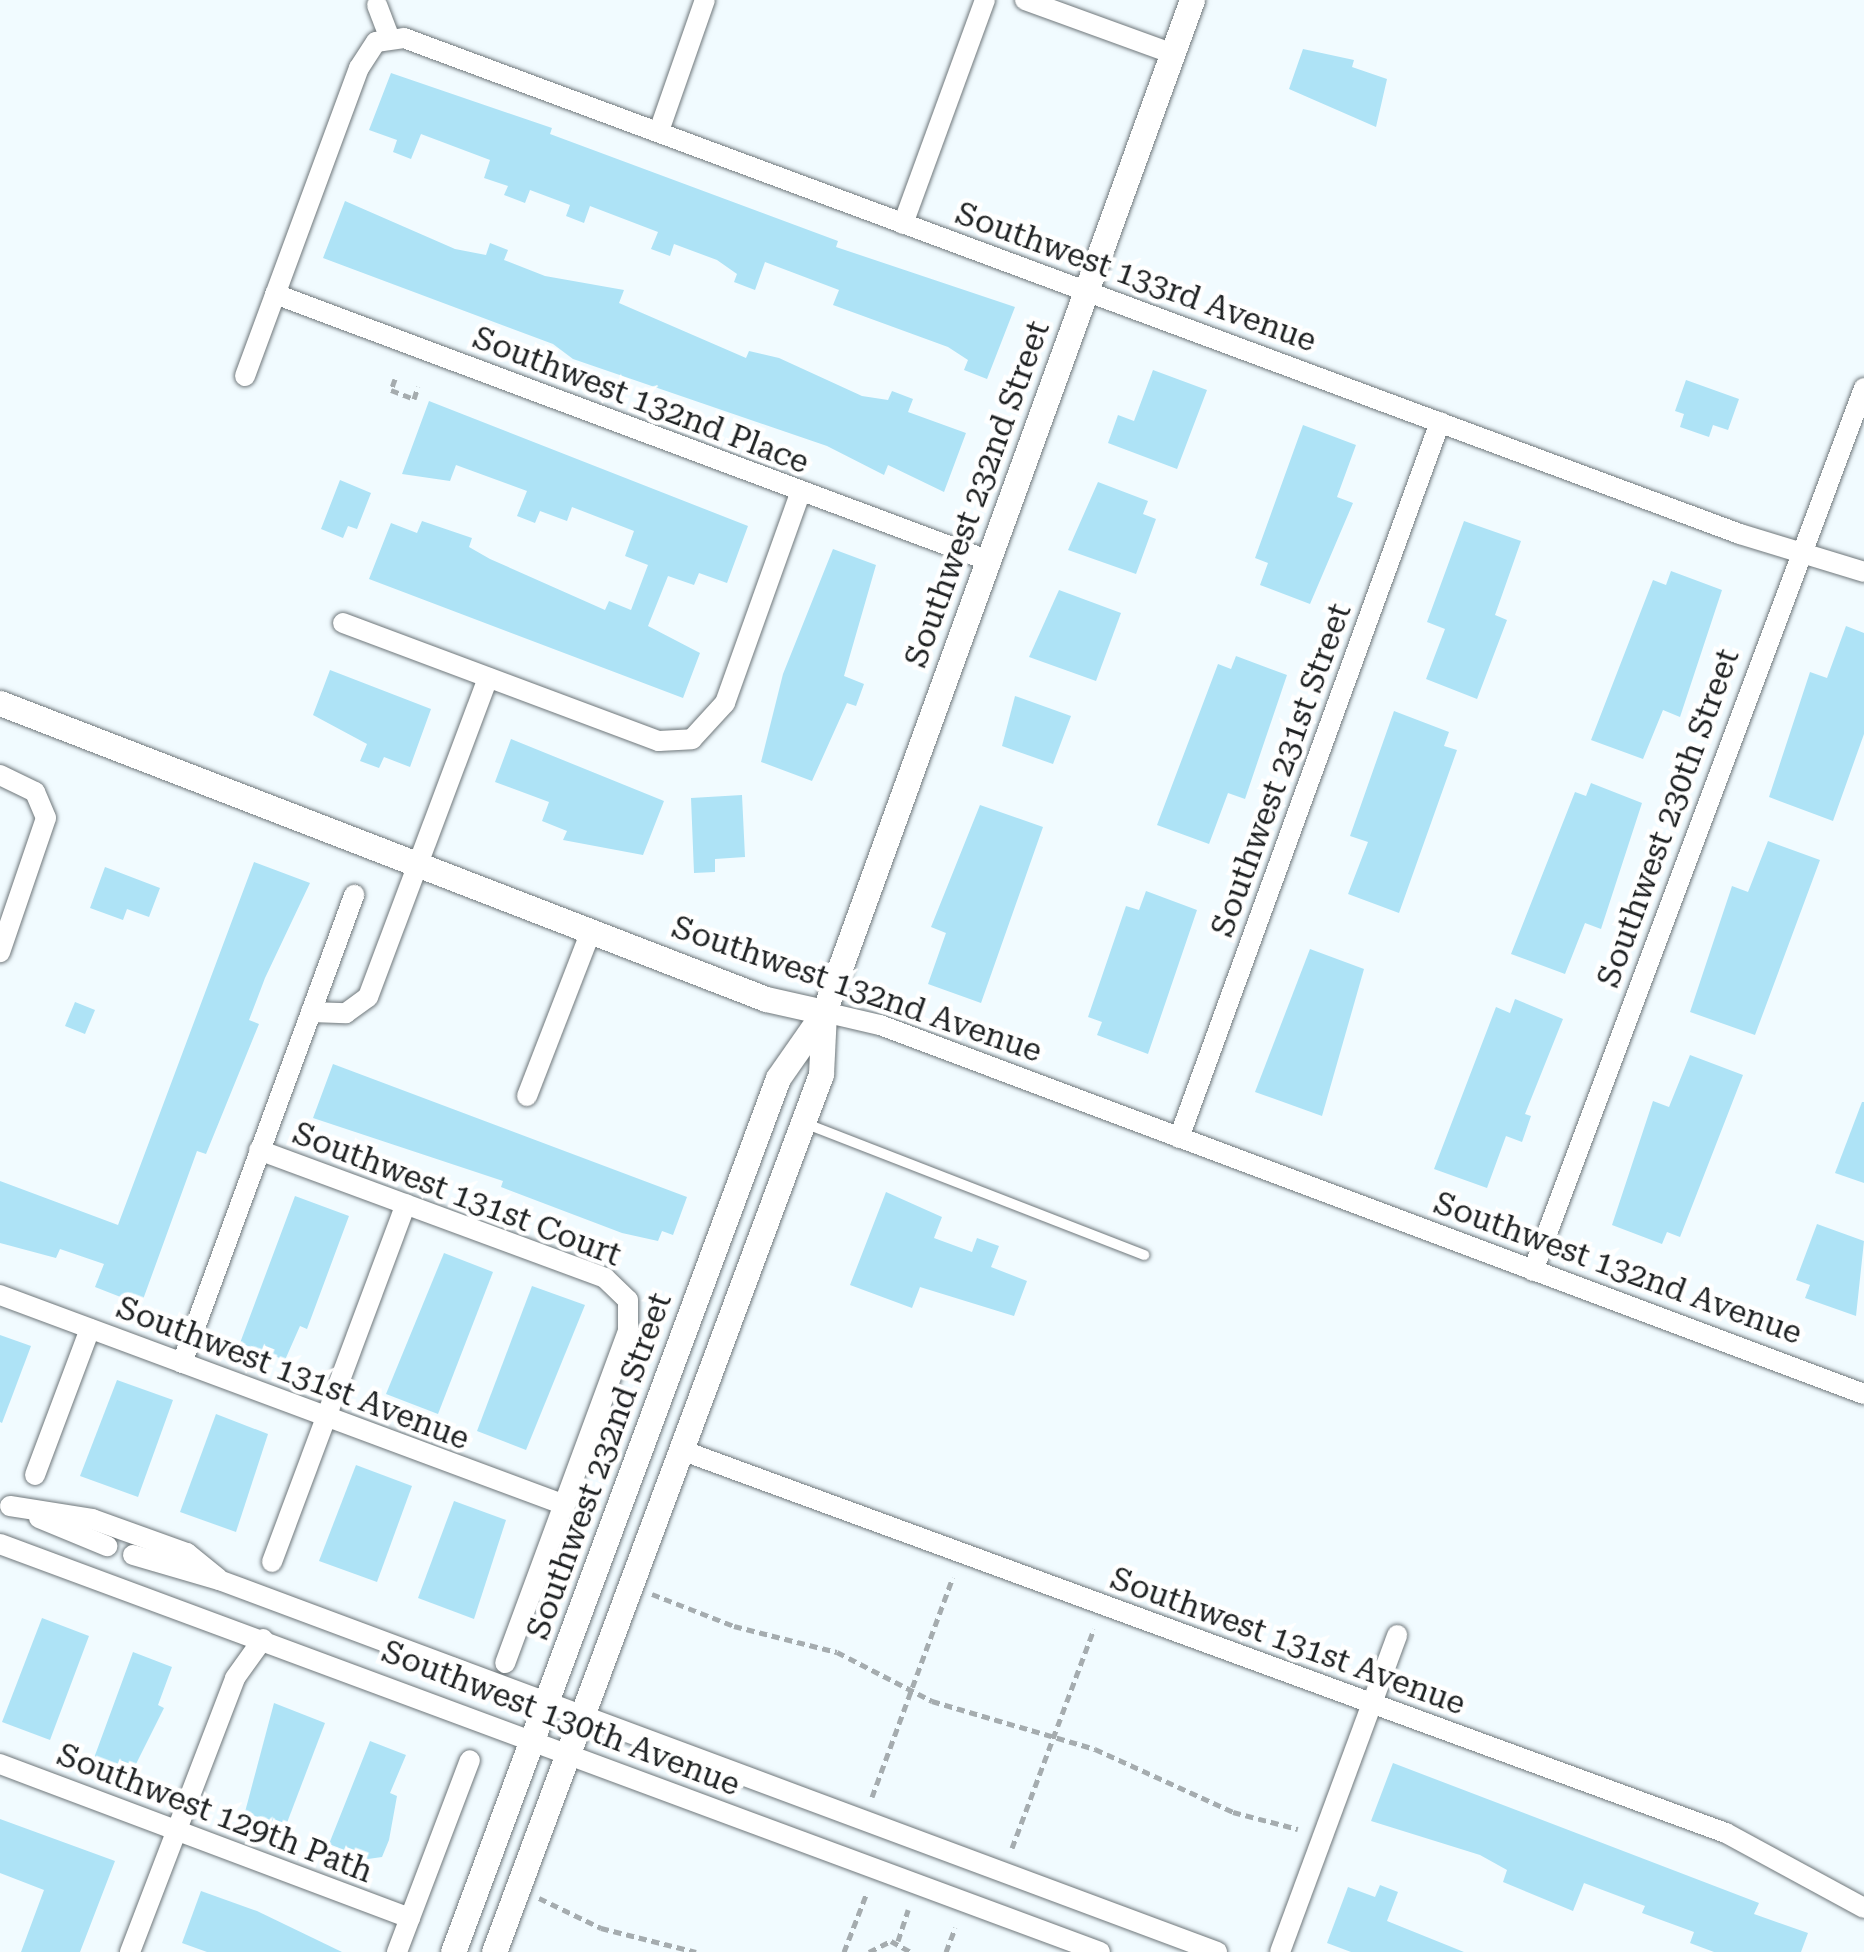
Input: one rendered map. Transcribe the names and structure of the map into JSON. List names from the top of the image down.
{
  "streets": {
    "street": [
      "Southwest 133rd Avenue",
      "Southwest 132nd Place",
      "Southwest 232nd Street",
      "Southwest 231st Street",
      "Southwest 230th Street",
      "Southwest 132nd Avenue",
      "Southwest 131st Court",
      "Southwest 131st Avenue",
      "Southwest 130th Avenue",
      "Southwest 129th Path"
    ]
  },
  "crossings": [
    ["Southwest 133rd Avenue", "Southwest 232nd Street"],
    ["Southwest 133rd Avenue", "Southwest 231st Street"],
    ["Southwest 133rd Avenue", "Southwest 230th Street"],
    ["Southwest 132nd Place", "Southwest 232nd Street"],
    ["Southwest 232nd Street", "Southwest 132nd Avenue"],
    ["Southwest 232nd Street", "Southwest 131st Avenue"],
    ["Southwest 232nd Street", "Southwest 130th Avenue"],
    ["Southwest 231st Street", "Southwest 132nd Avenue"],
    ["Southwest 230th Street", "Southwest 132nd Avenue"],
    ["Southwest 131st Court", "Southwest 131st Avenue"]
  ]
}
